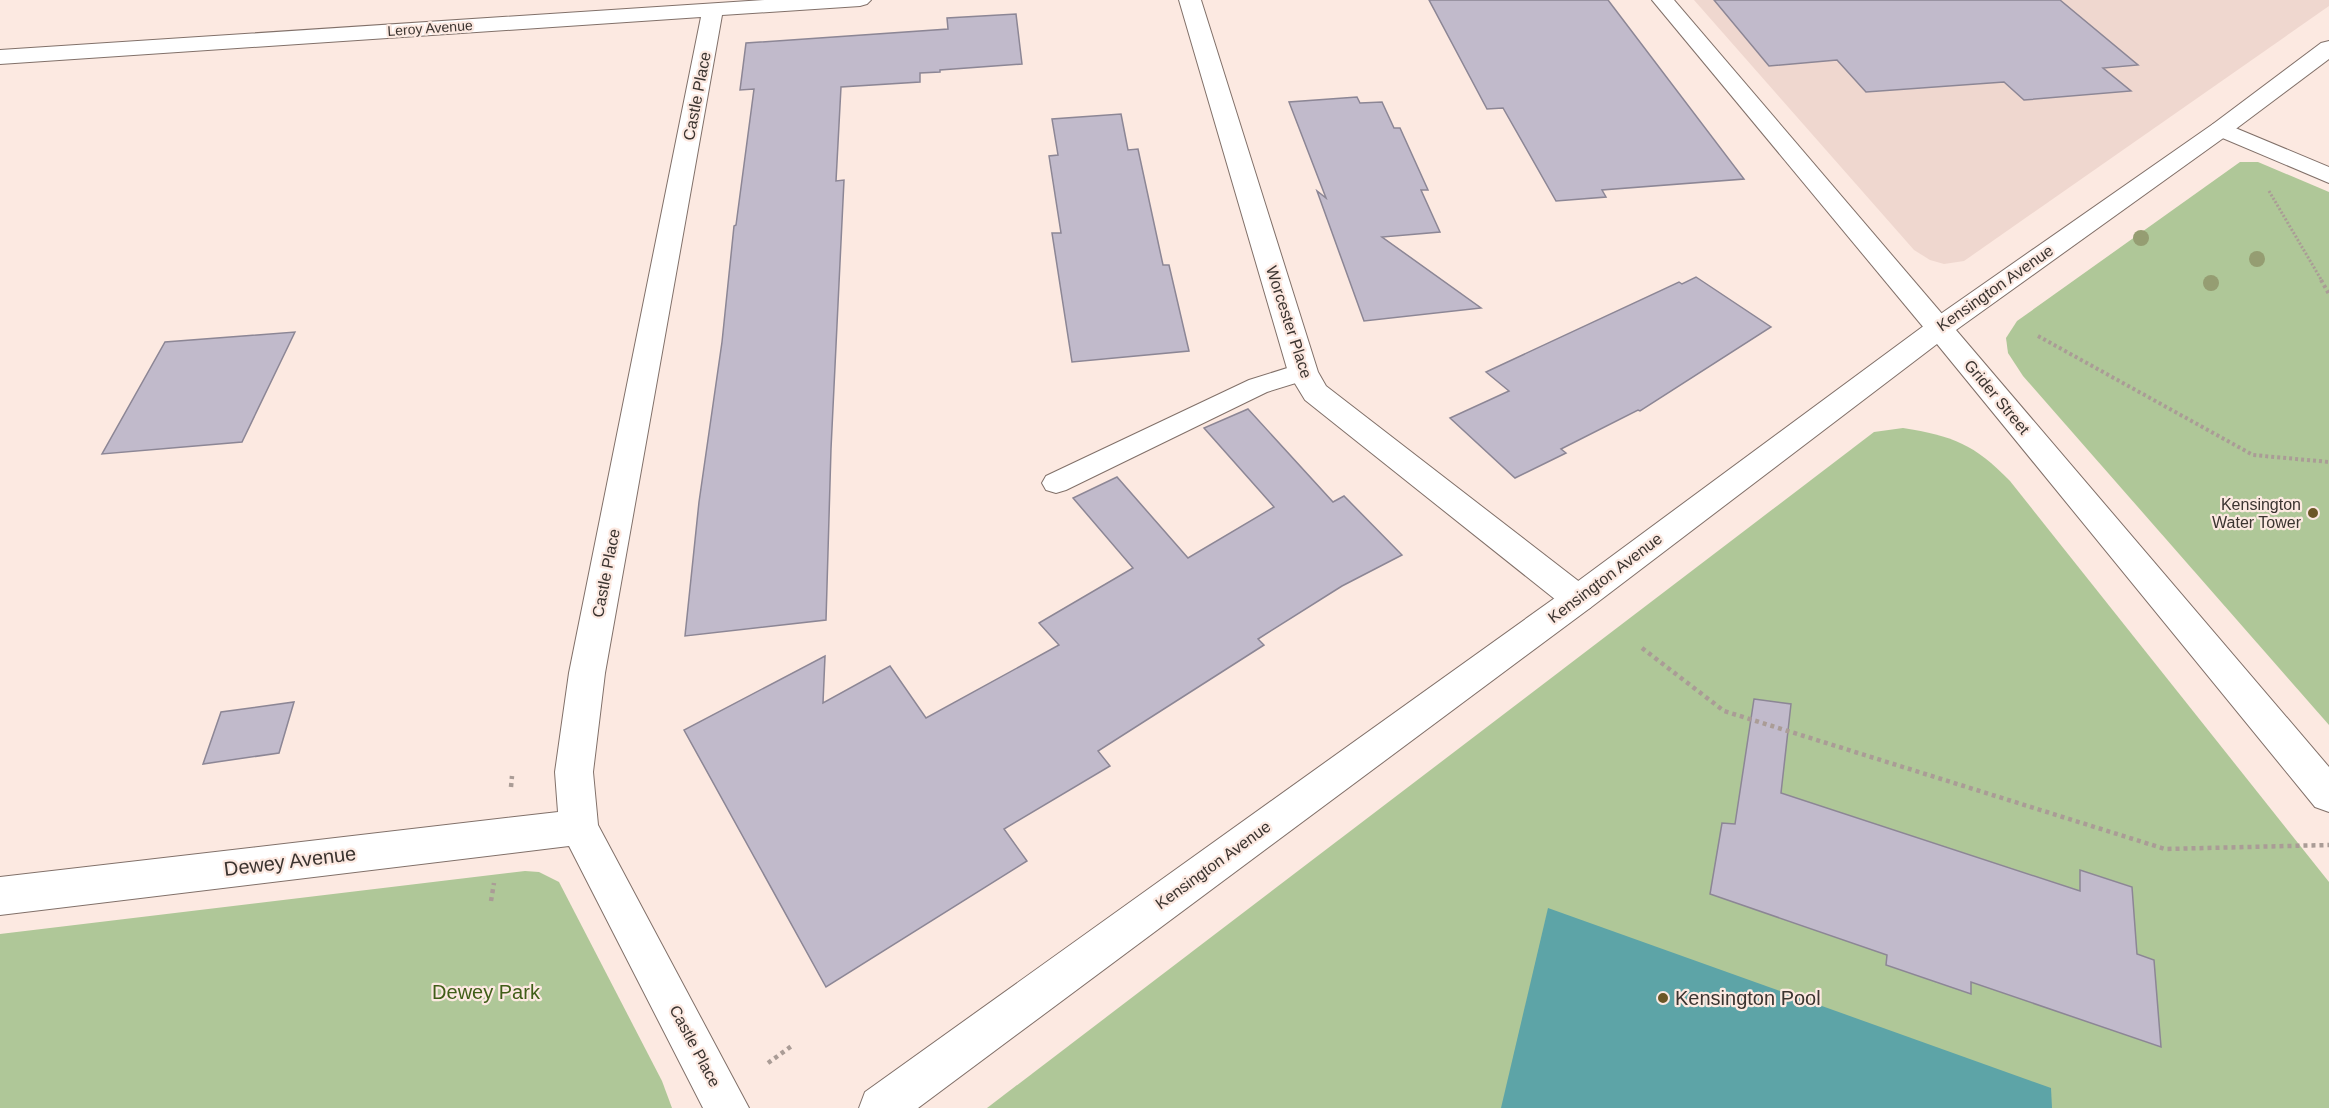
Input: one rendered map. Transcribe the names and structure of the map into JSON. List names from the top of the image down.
{
  "streets": {
    "street": [
      "Leroy Avenue",
      "Castle Place",
      "Kensington Avenue",
      "Worcester Place",
      "Grider Street",
      "Dewey Avenue"
    ]
  },
  "crossings": [
    ["Leroy Avenue", "Castle Place"],
    ["Castle Place", "Dewey Avenue"],
    ["Kensington Avenue", "Worcester Place"],
    ["Kensington Avenue", "Grider Street"]
  ],
  "parks": ["Dewey Park"],
  "places": ["Kensington Water Tower", "Kensington Pool"]
}
